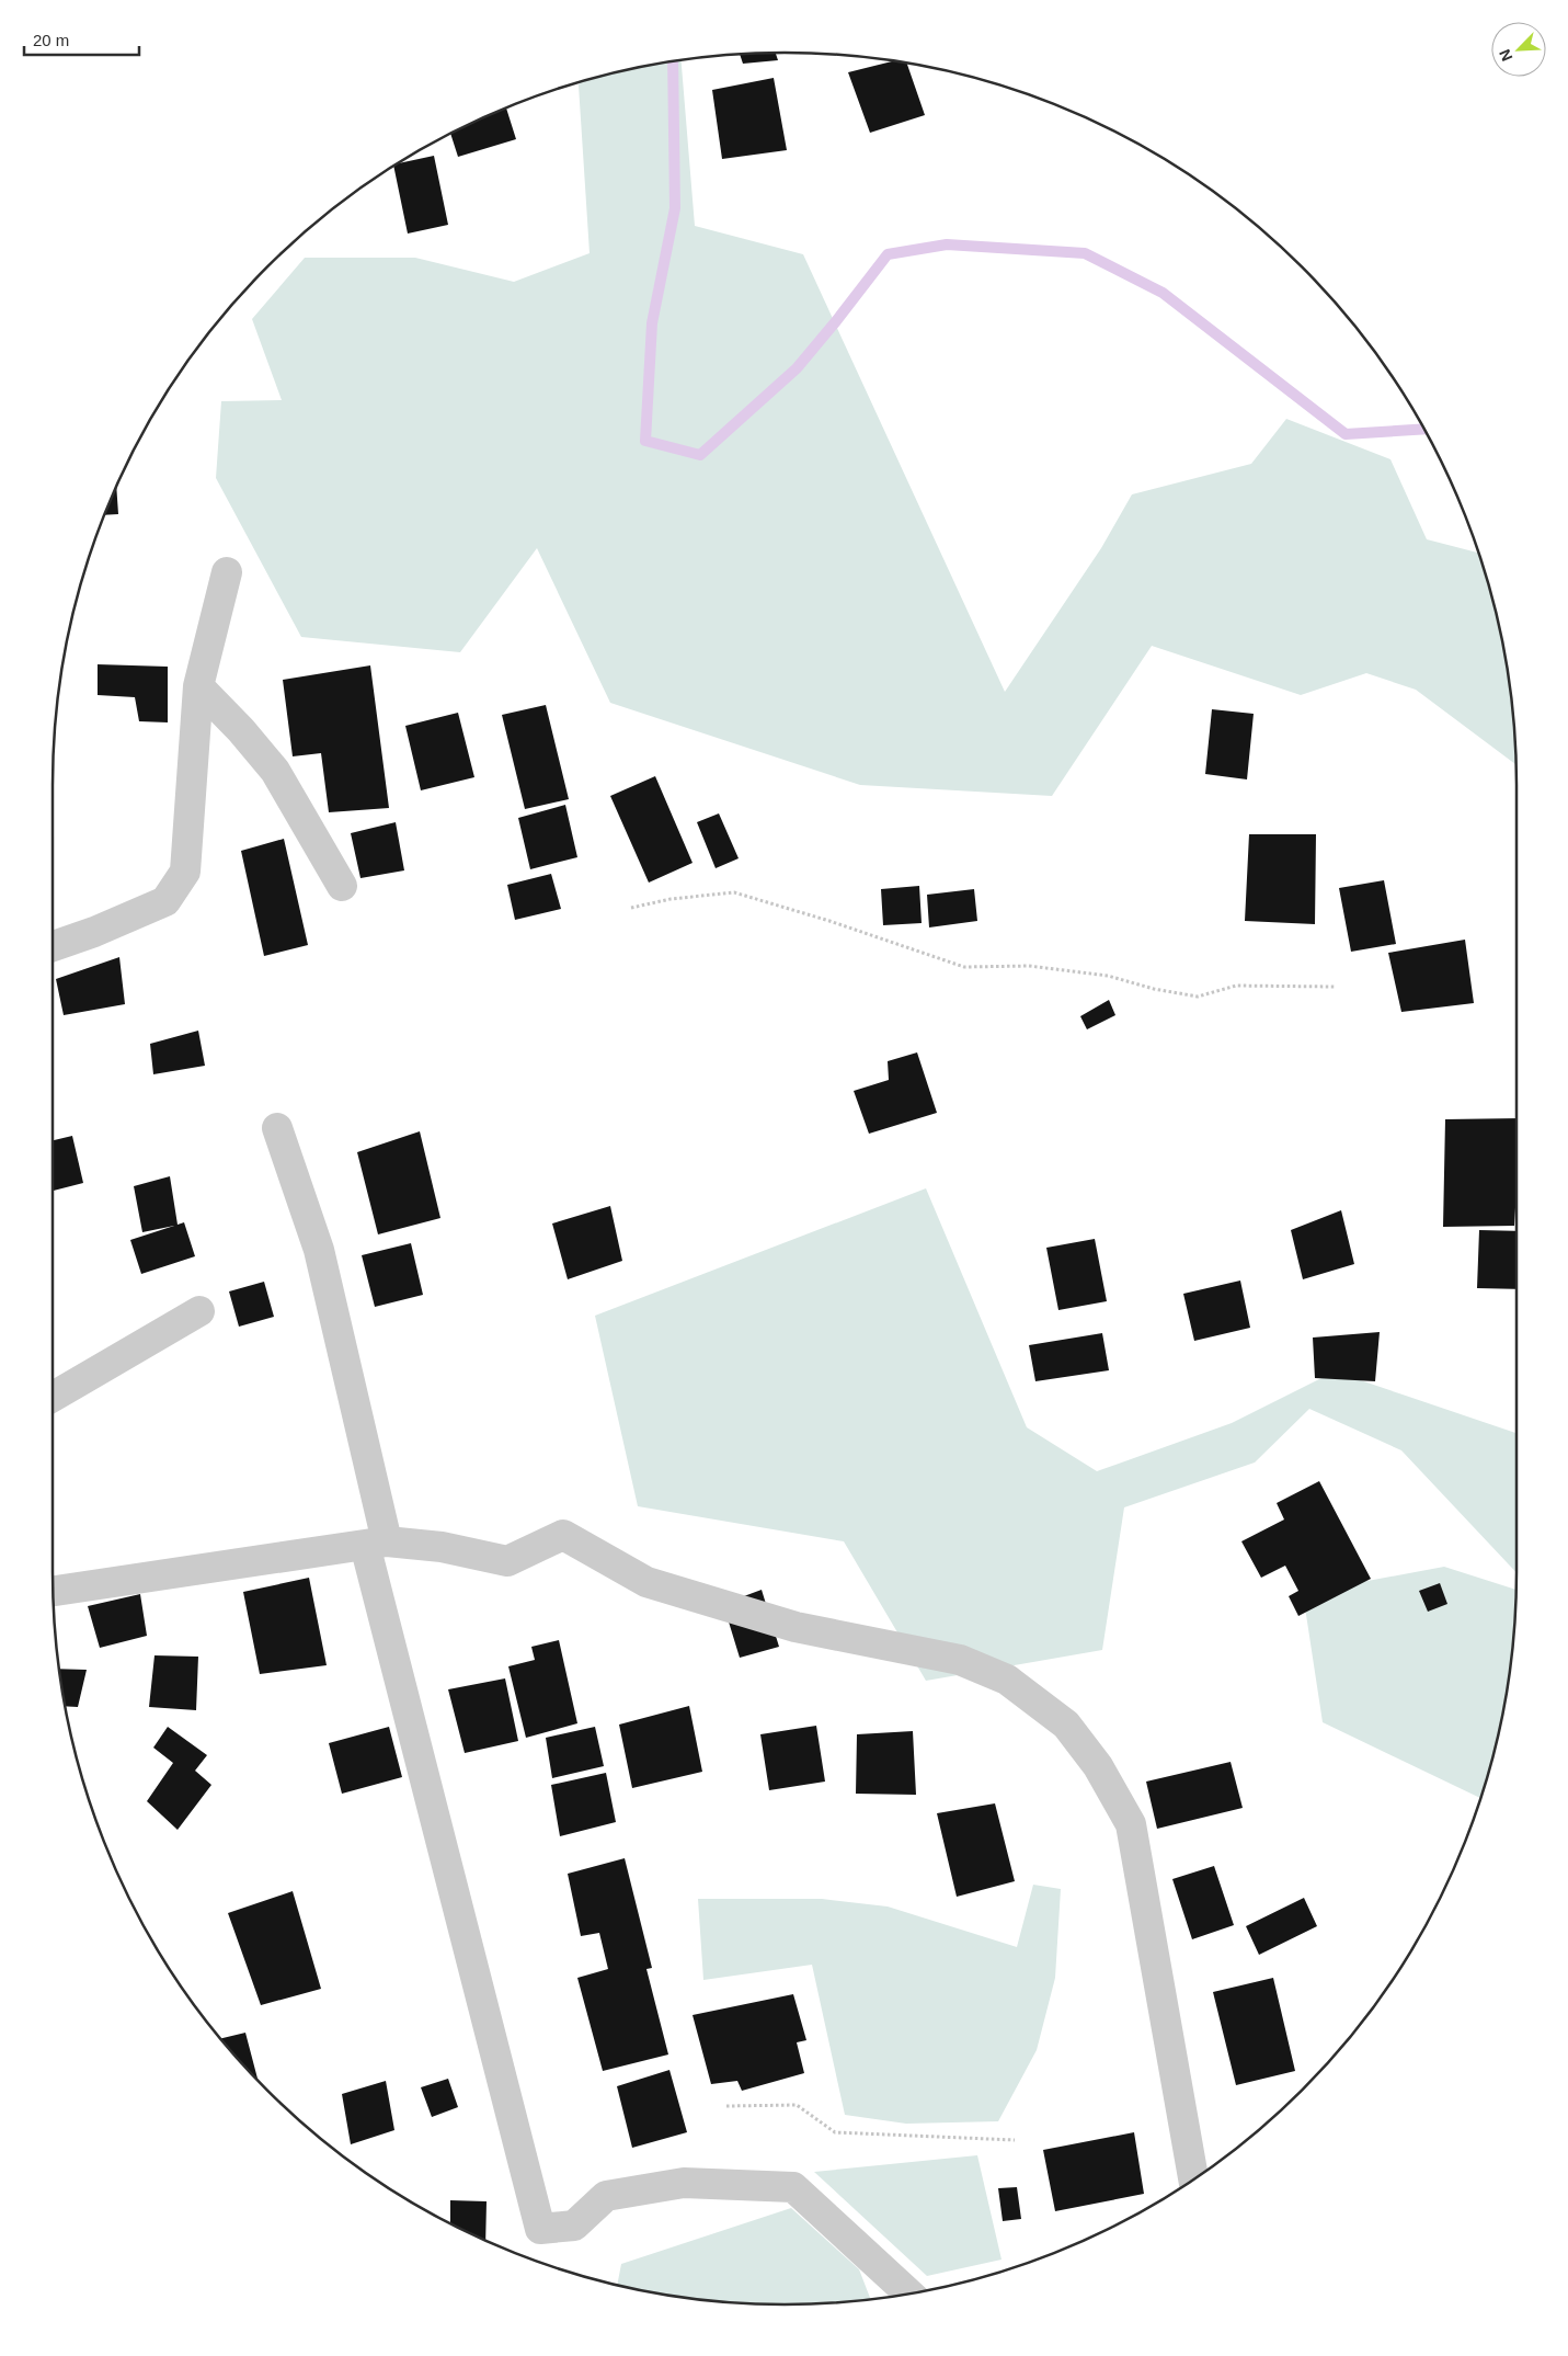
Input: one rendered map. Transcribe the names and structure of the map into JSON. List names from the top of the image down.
{
  "scale_bar": "20 m",
  "north": "bottom left"
}
